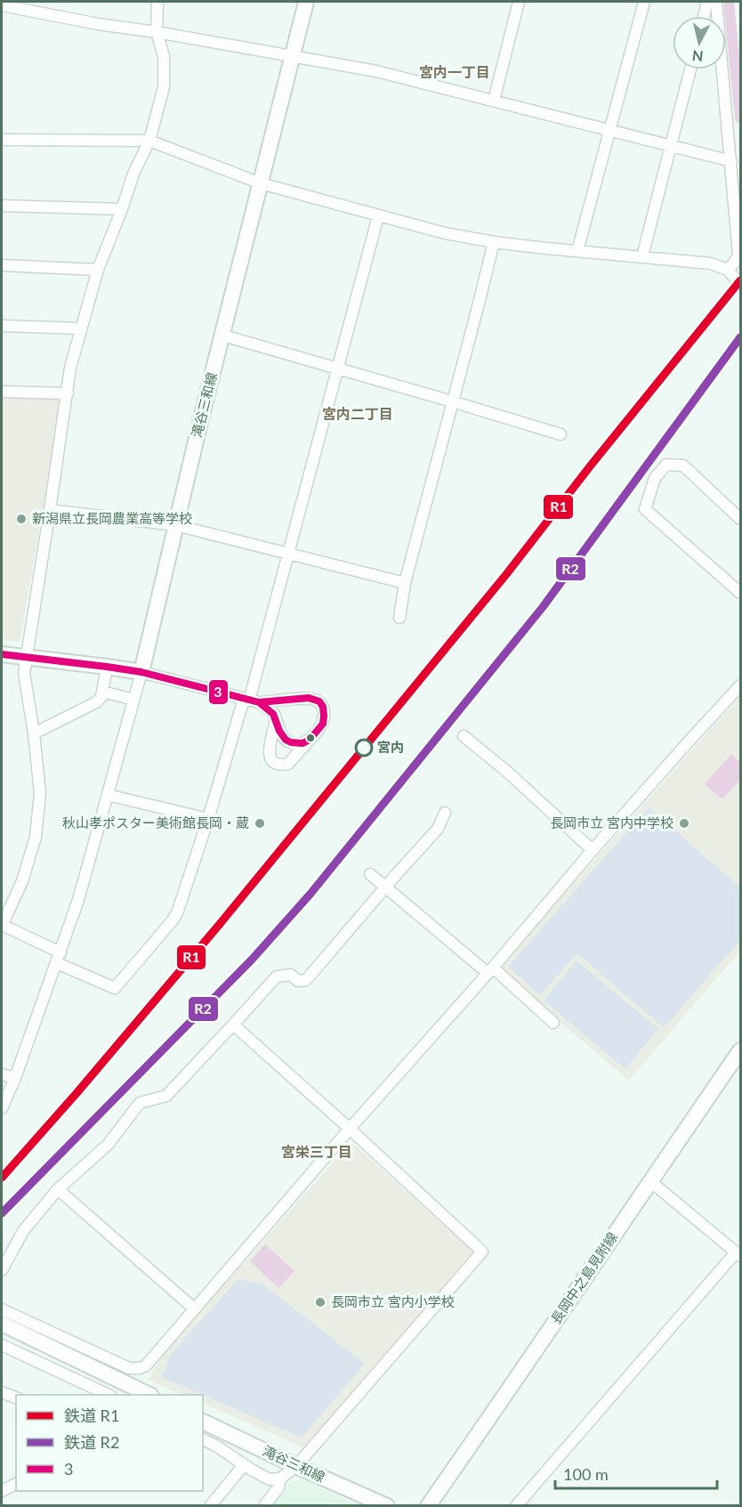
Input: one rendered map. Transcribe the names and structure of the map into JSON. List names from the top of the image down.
{
  "streets": {
    "main road": ["滝谷三和線", "長岡中之島見附線"]
  },
  "districts": ["宮内一丁目", "宮内二丁目", "宮栄三丁目"],
  "places": [
    "新潟県立長岡農業高等学校",
    "宮内",
    "秋山孝ポスター美術館長岡・蔵",
    "長岡市立 宮内中学校",
    "長岡市立 宮内小学校"
  ],
  "lines": ["rail line R1", "rail line R2", "transit line 3"],
  "legend": ["鉄道 R1", "鉄道 R2", "3"],
  "scale_bar": "100 m",
  "north": "bottom"
}
